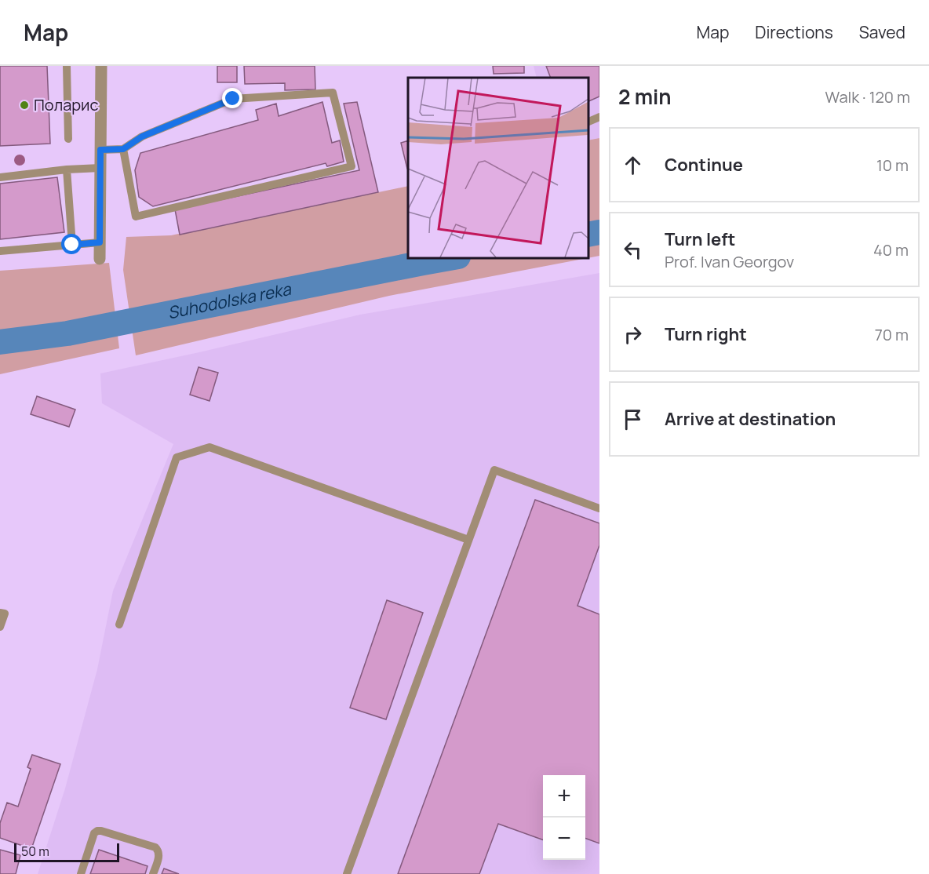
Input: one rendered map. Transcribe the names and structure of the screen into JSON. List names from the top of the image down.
{
  "water": ["Suhodolska reka"],
  "places": ["Поларис"],
  "scale_bar": "50 m",
  "page": {
    "header": "Map",
    "nav": ["Map", "Directions", "Saved"],
    "heading": ["2 min", "Walk · 120 m"],
    "list": [
      ["Continue", "10 m"],
      ["Turn left", "Prof. Ivan Georgov", "40 m"],
      ["Turn right", "70 m"],
      "Arrive at destination"
    ],
    "map_buttons": ["+", "−"],
    "scale": "50 m"
  }
}
